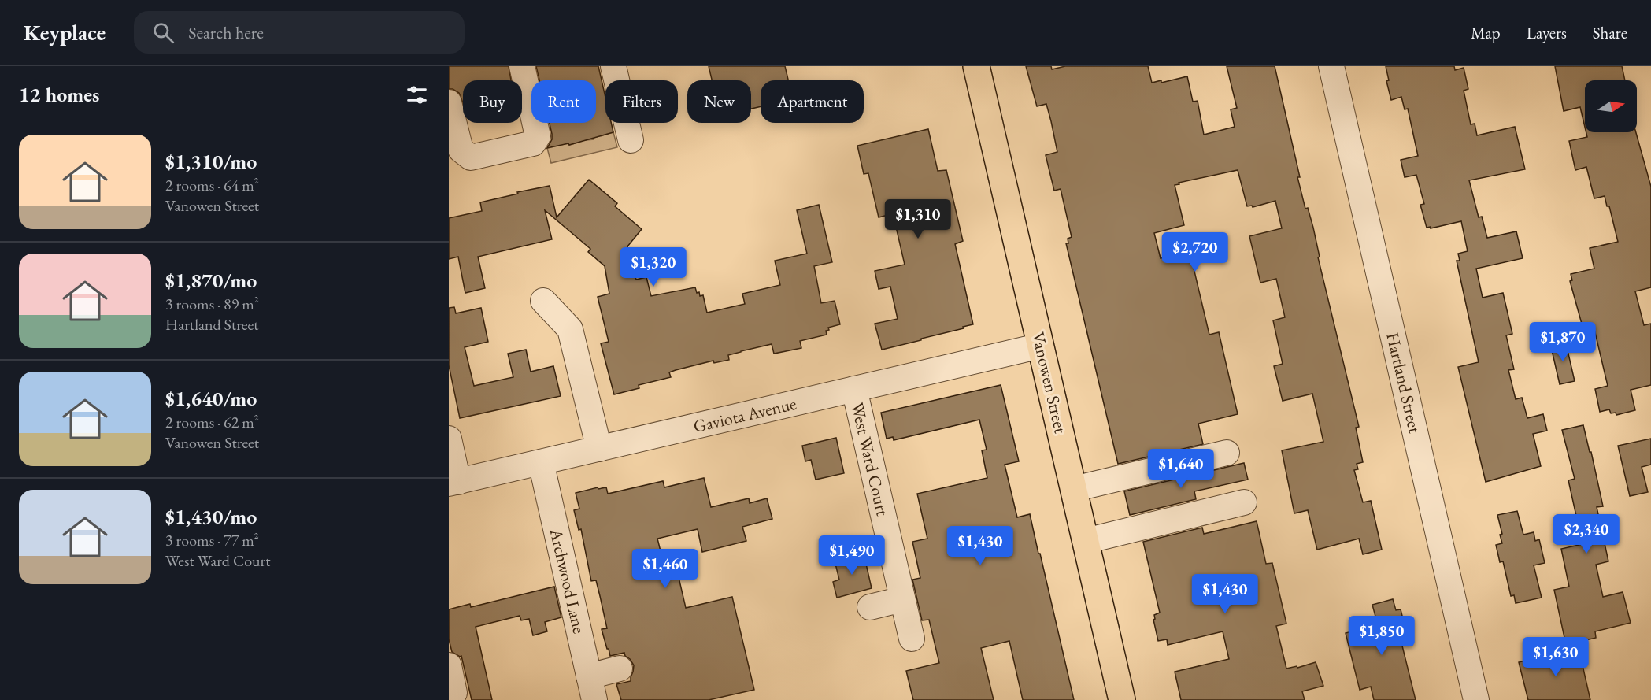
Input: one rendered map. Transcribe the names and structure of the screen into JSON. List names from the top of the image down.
{
  "streets": {
    "main road": ["Vanowen Street"],
    "street": [
      "Hartland Street",
      "Gaviota Avenue",
      "West Ward Court",
      "Archwood Lane"
    ]
  },
  "crossings": [
    ["Vanowen Street", "Gaviota Avenue"],
    ["Gaviota Avenue", "West Ward Court"],
    ["Gaviota Avenue", "Archwood Lane"]
  ],
  "north": "right",
  "page": {
    "header": "Keyplace",
    "search": "Search here",
    "nav": ["Map", "Layers", "Share"],
    "heading": "12 homes",
    "chip": [
      "Buy",
      "Rent",
      "Filters",
      "New",
      "Apartment"
    ],
    "list": [
      {
        "name": "$1,310/mo",
        "note": "2 rooms · 64 m² · Vanowen Street"
      },
      {
        "name": "$1,870/mo",
        "note": "3 rooms · 89 m² · Hartland Street"
      },
      {
        "name": "$1,640/mo",
        "note": "2 rooms · 62 m² · Vanowen Street"
      },
      {
        "name": "$1,430/mo",
        "note": "3 rooms · 77 m² · West Ward Court"
      }
    ],
    "price": [
      "$1,310",
      "$2,720",
      "$1,320",
      "$1,870",
      "$1,640",
      "$2,340",
      "$1,430",
      "$1,490",
      "$1,460",
      "$1,430",
      "$1,850",
      "$1,630"
    ]
  }
}
